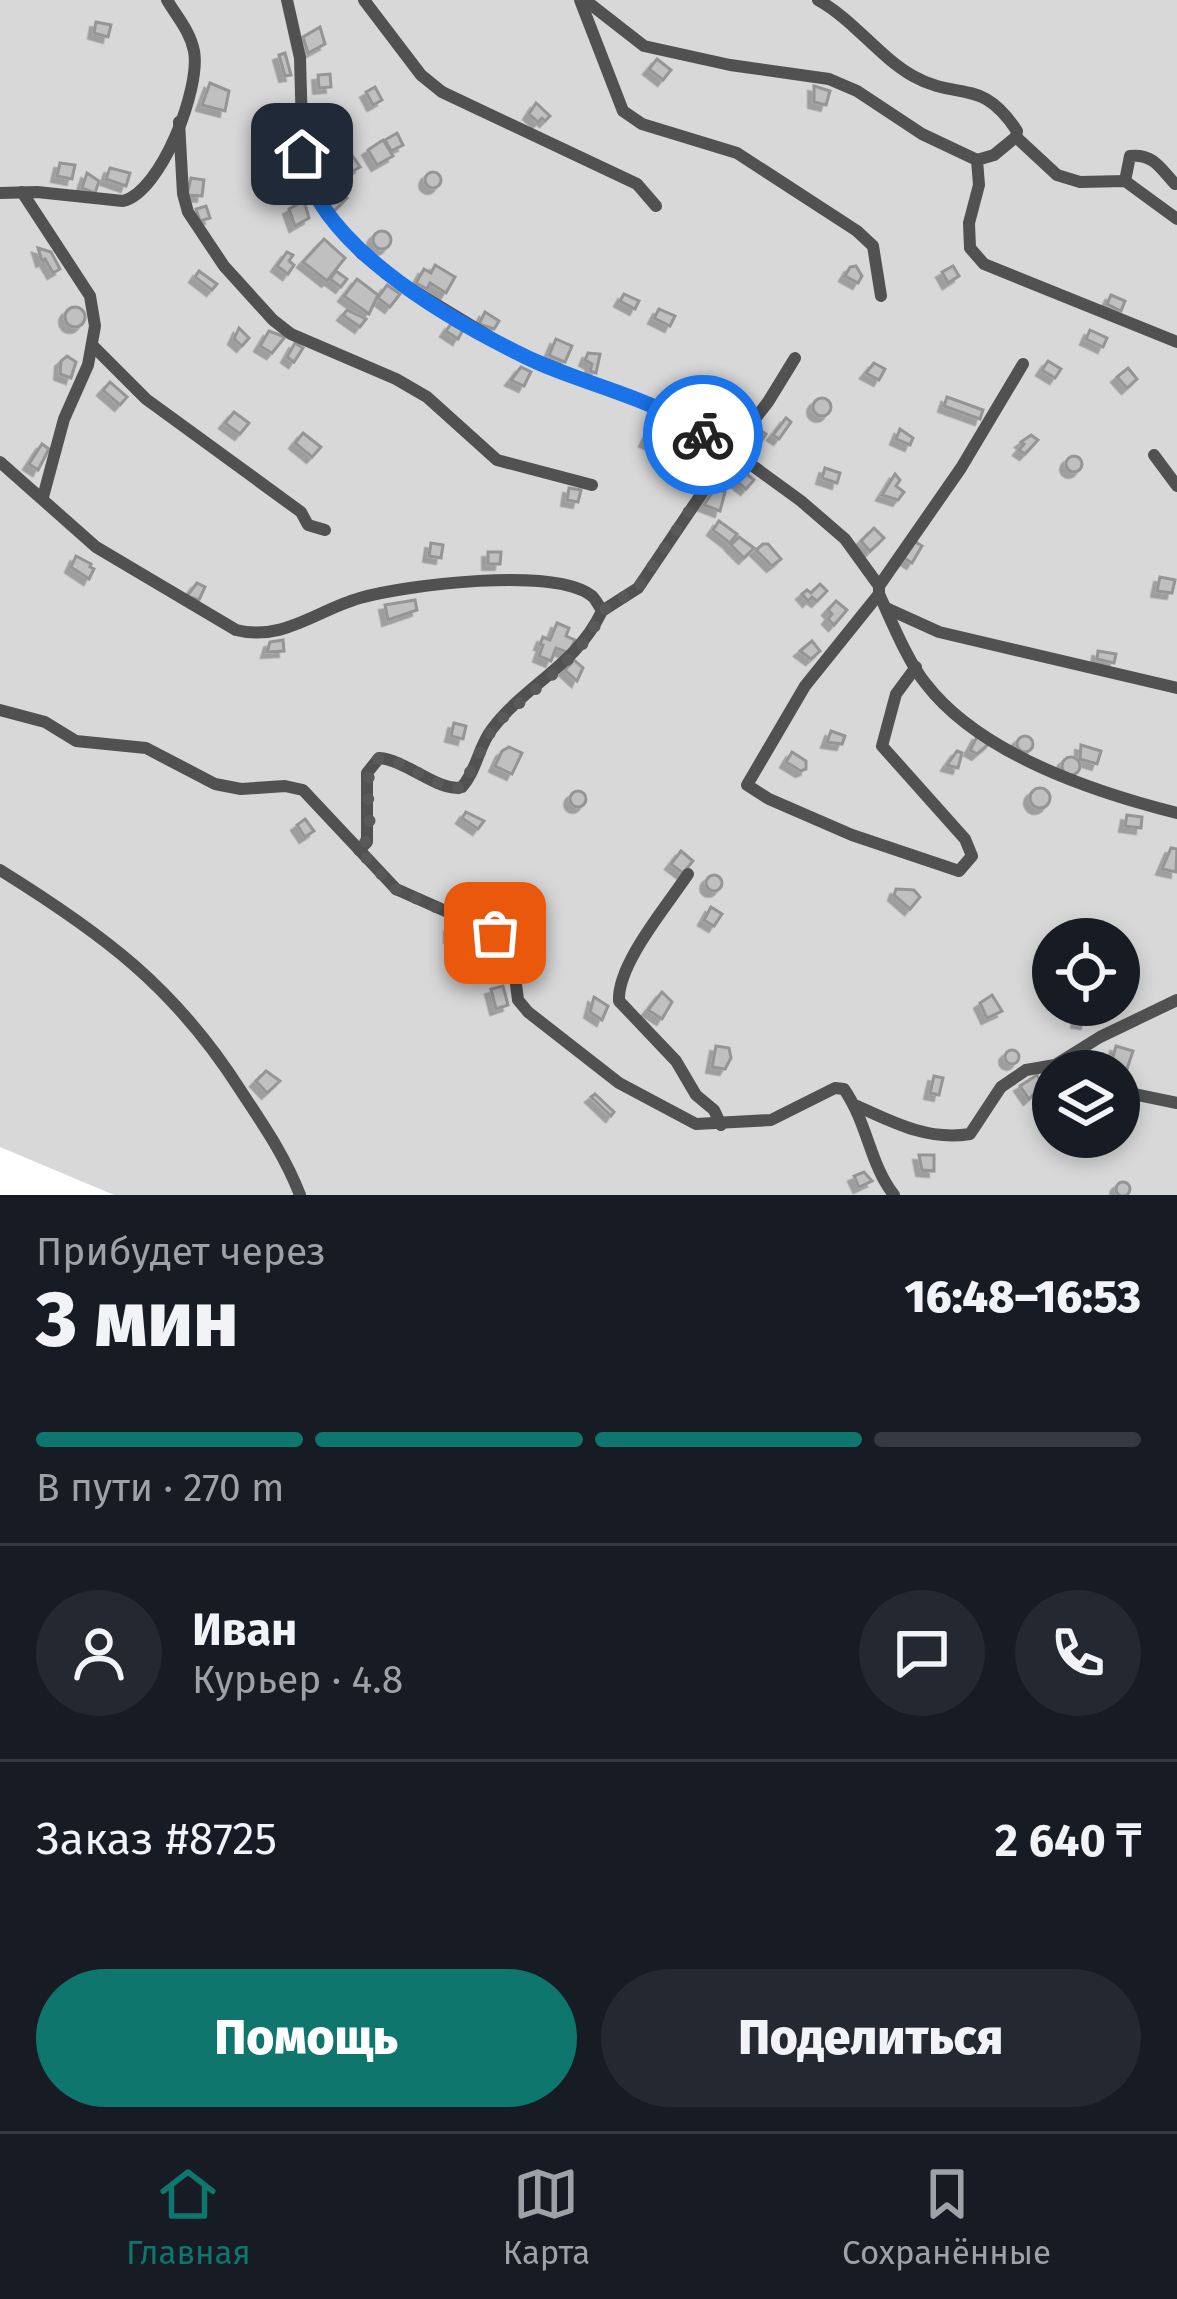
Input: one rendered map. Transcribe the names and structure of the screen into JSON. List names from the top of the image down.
{
  "page": {
    "heading": ["3 мин", "Прибудет через", "16:48–16:53"],
    "panel": [
      "Иван",
      "Курьер · 4.8",
      "Заказ #8725",
      "2 640 ₸"
    ],
    "bar": "В пути · 270 m",
    "buttons": ["Помощь", "Поделиться"],
    "tabs": ["Главная", "Карта", "Сохранённые"]
  }
}
